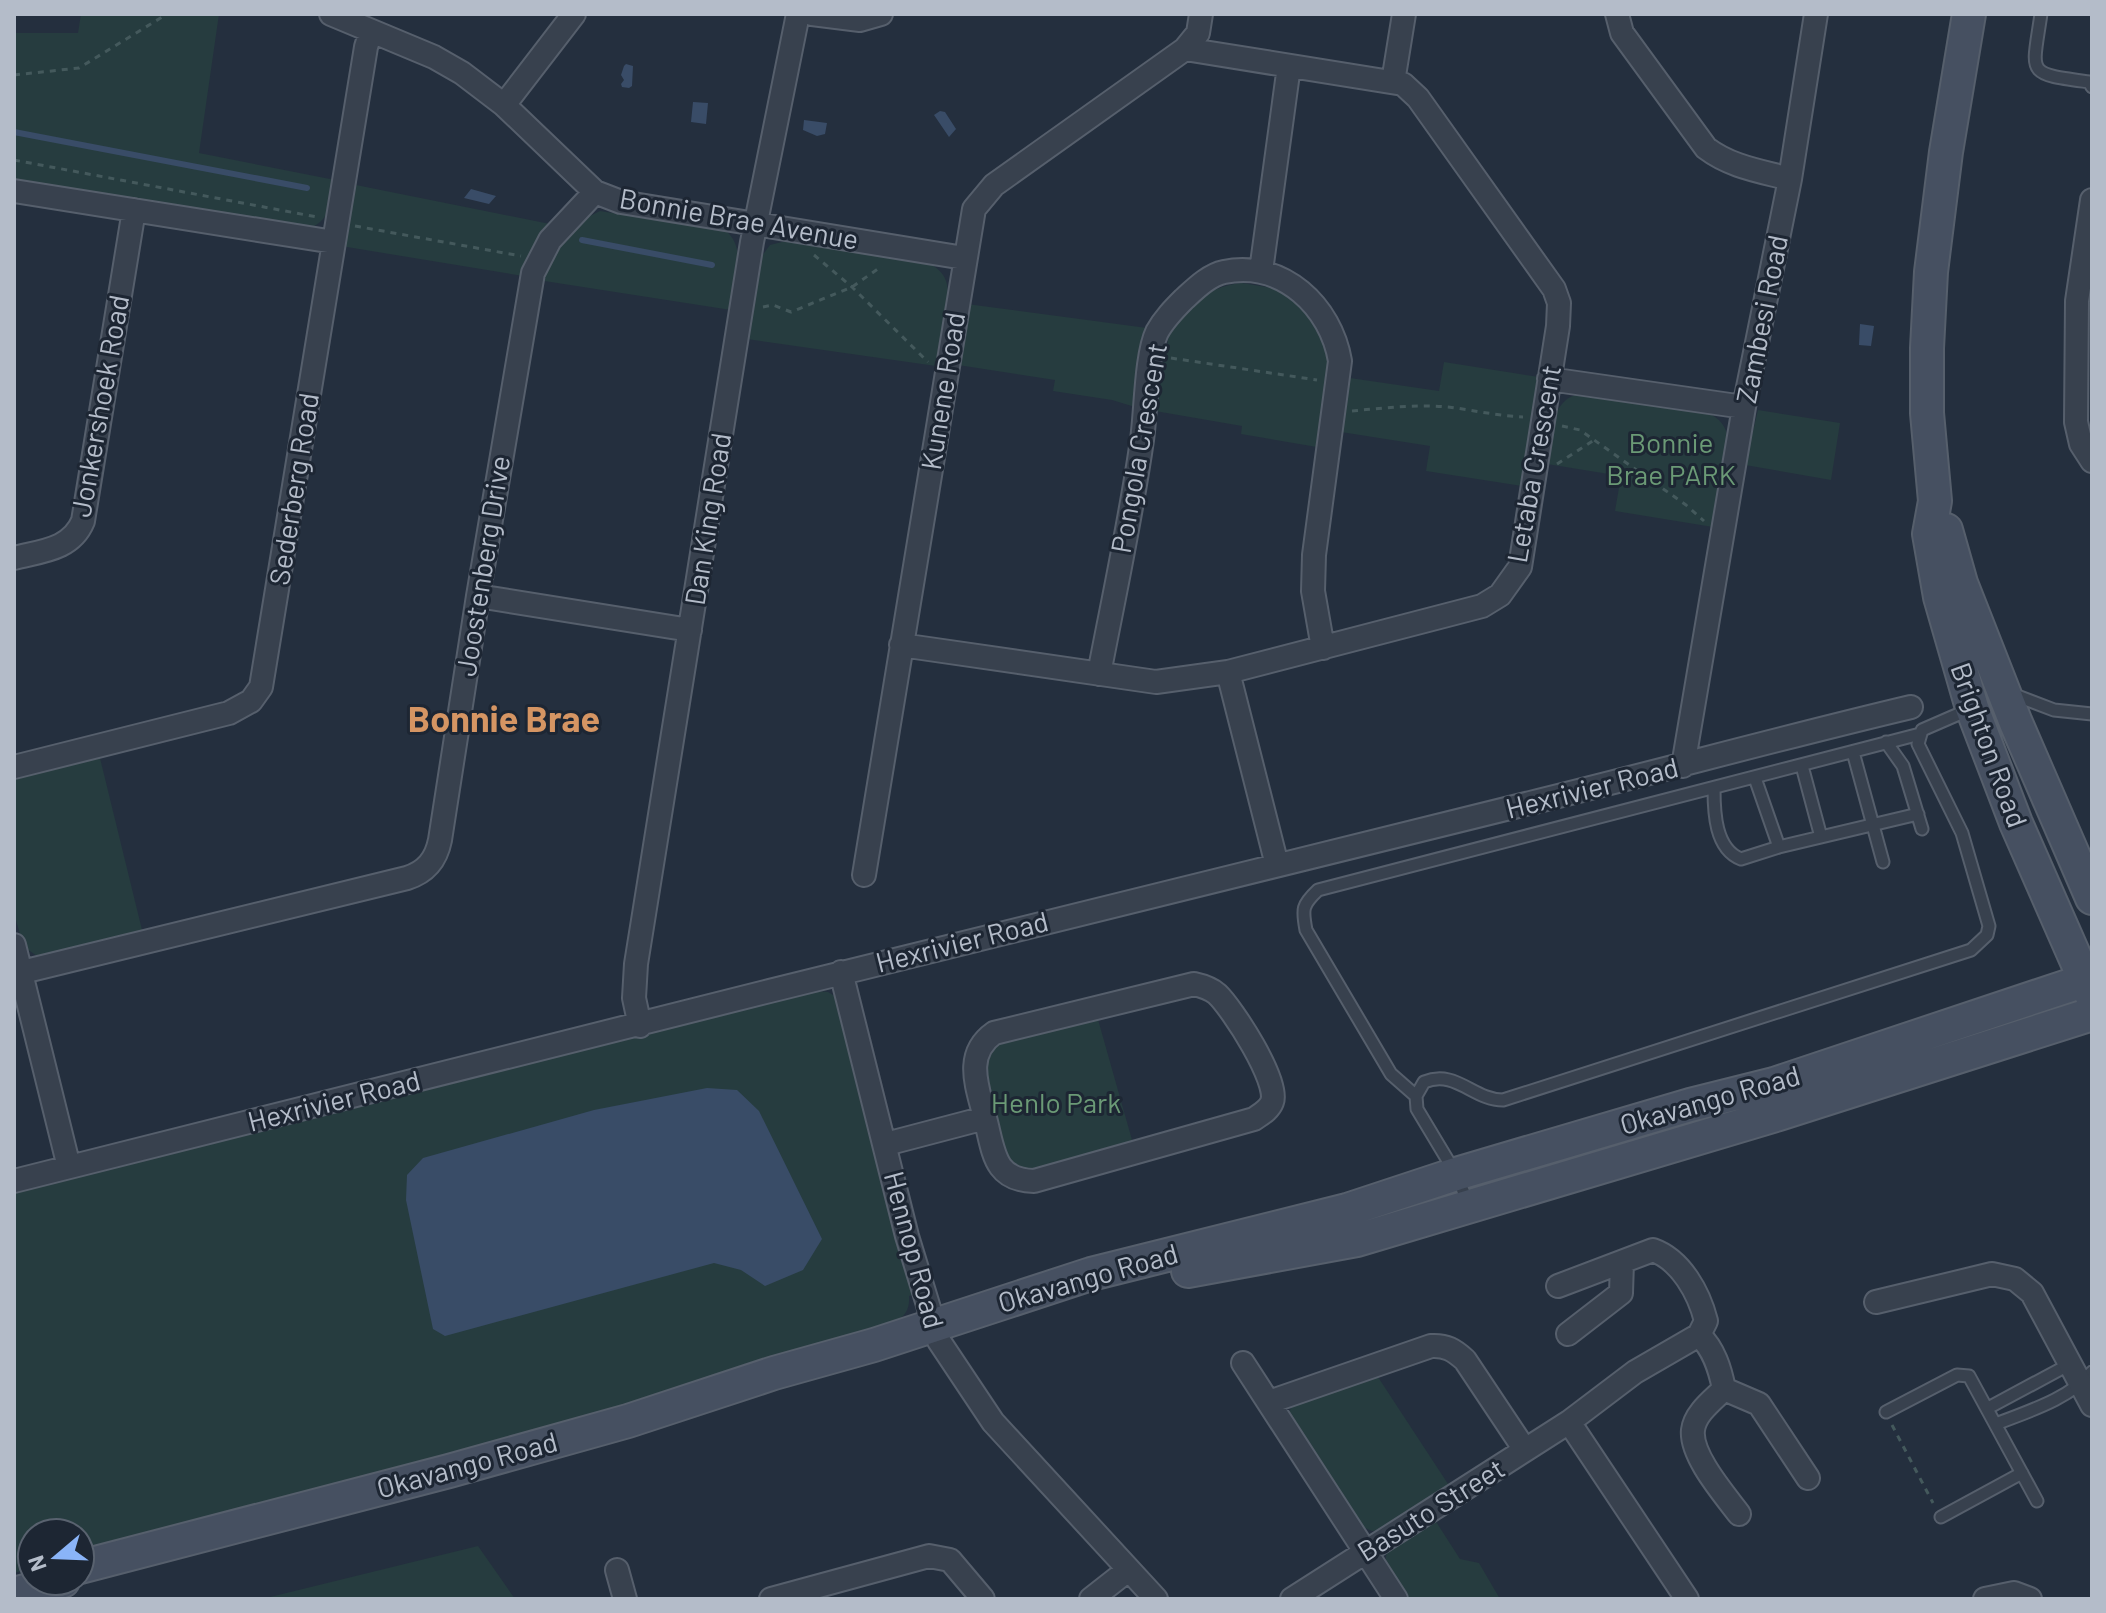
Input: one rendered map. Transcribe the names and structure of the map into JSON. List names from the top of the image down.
{
  "streets": {
    "main road": ["Brighton Road", "Okavango Road"],
    "street": [
      "Bonnie Brae Avenue",
      "Zambesi Road",
      "Kunene Road",
      "Jonkershoek Road",
      "Pongola Crescent",
      "Letaba Crescent",
      "Sederberg Road",
      "Dan King Road",
      "Joostenberg Drive",
      "Hexrivier Road",
      "Hennop Road",
      "Basuto Street"
    ]
  },
  "crossings": [
    ["Bonnie Brae Avenue", "Kunene Road"],
    ["Bonnie Brae Avenue", "Sederberg Road"],
    ["Bonnie Brae Avenue", "Dan King Road"],
    ["Bonnie Brae Avenue", "Joostenberg Drive"],
    ["Zambesi Road", "Hexrivier Road"],
    ["Kunene Road", "Letaba Crescent"],
    ["Pongola Crescent", "Letaba Crescent"],
    ["Dan King Road", "Hexrivier Road"],
    ["Brighton Road", "Okavango Road"],
    ["Hexrivier Road", "Hennop Road"],
    ["Okavango Road", "Hennop Road"]
  ],
  "districts": ["Bonnie Brae"],
  "parks": ["Bonnie Brae PARK", "Henlo Park"],
  "north": "left"
}
